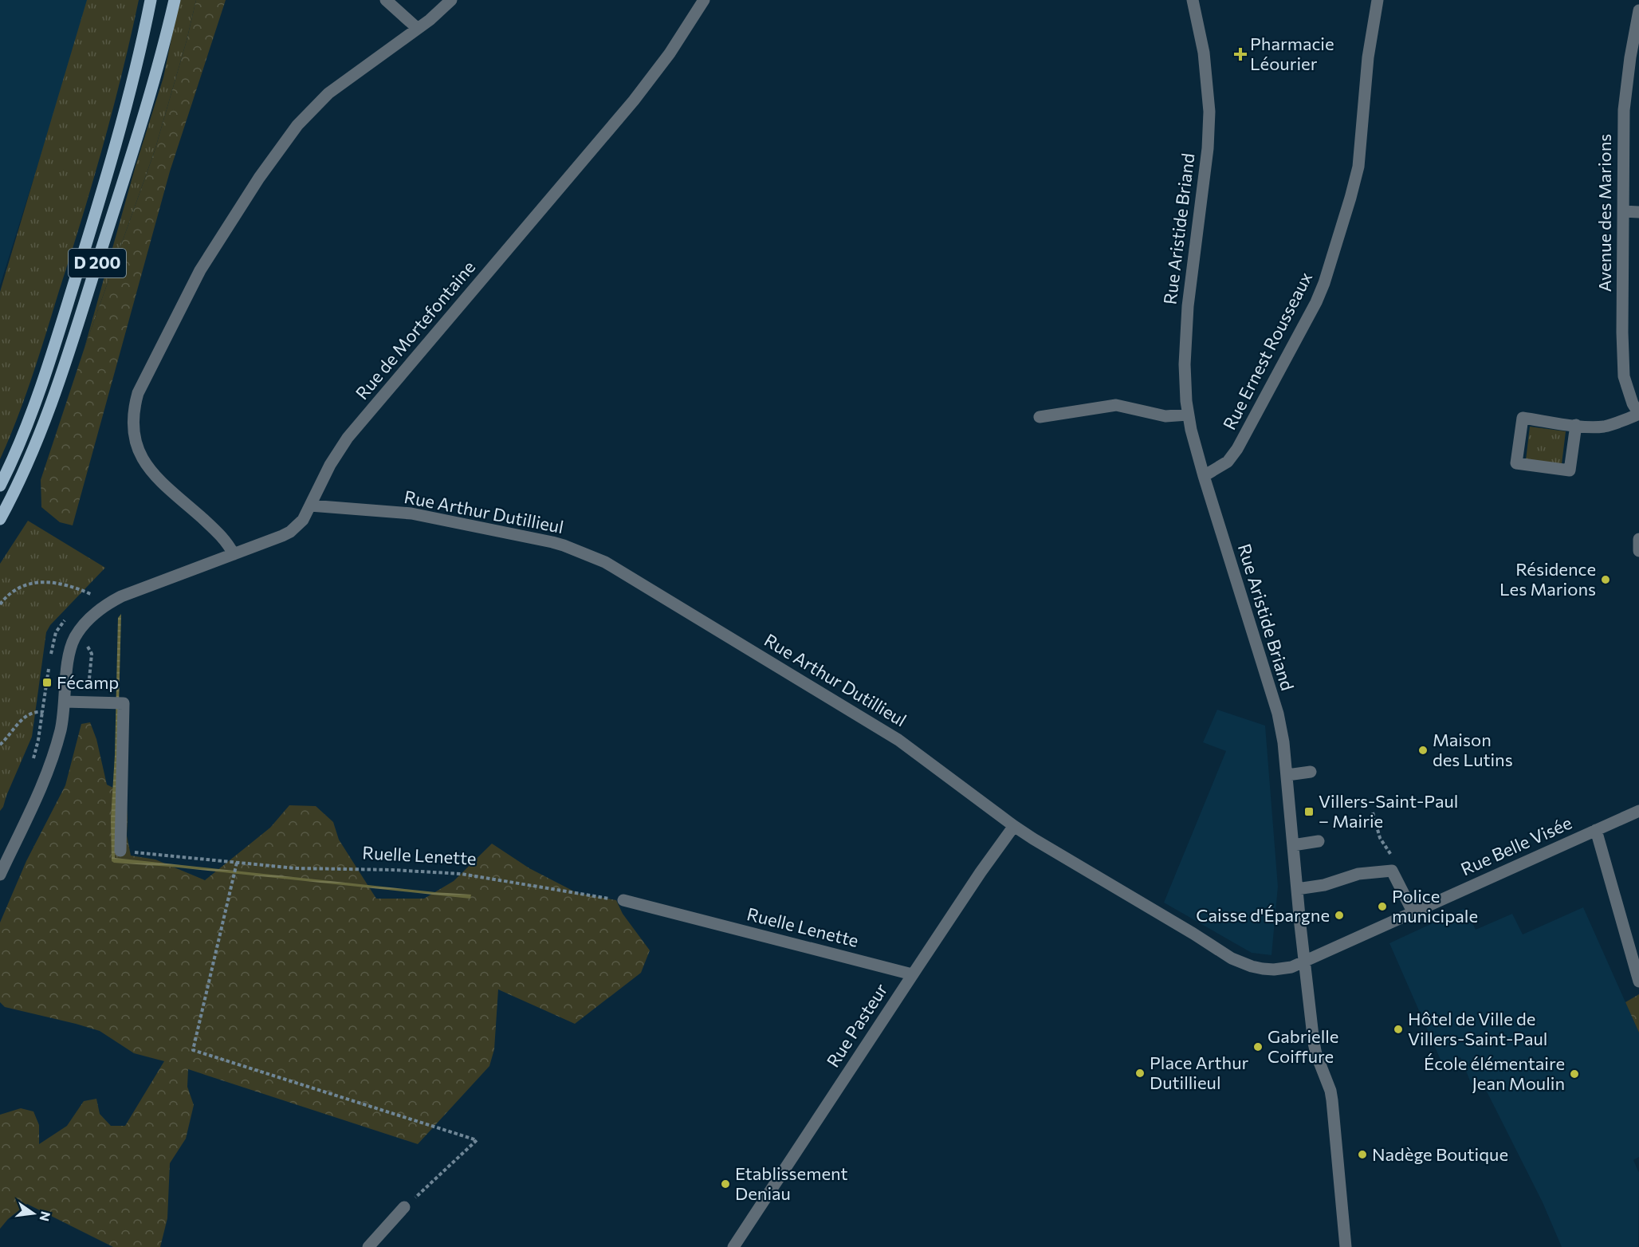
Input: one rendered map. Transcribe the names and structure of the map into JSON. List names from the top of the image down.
{
  "streets": {
    "main road": ["D 200"],
    "street": [
      "Avenue des Marions",
      "Rue Aristide Briand",
      "Rue de Mortefontaine",
      "Rue Ernest Rousseaux",
      "Rue Arthur Dutillieul",
      "Rue Belle Visée",
      "Ruelle Lenette",
      "Rue Pasteur"
    ]
  },
  "crossings": [
    ["Rue Aristide Briand", "Rue Ernest Rousseaux"],
    ["Rue Aristide Briand", "Rue Arthur Dutillieul"],
    ["Rue Aristide Briand", "Rue Belle Visée"],
    ["Rue de Mortefontaine", "Rue Arthur Dutillieul"],
    ["Rue Arthur Dutillieul", "Rue Belle Visée"],
    ["Rue Arthur Dutillieul", "Rue Pasteur"],
    ["Ruelle Lenette", "Rue Pasteur"]
  ],
  "places": {
    "health": ["Pharmacie Léourier"],
    "other": [
      "Résidence Les Marions",
      "Maison des Lutins",
      "Police municipale",
      "Caisse d'Épargne",
      "Hôtel de Ville de Villers-Saint-Paul",
      "Gabrielle Coiffure",
      "Place Arthur Dutillieul",
      "École élémentaire Jean Moulin",
      "Nadège Boutique",
      "Etablissement Deniau"
    ],
    "transit": ["Fécamp", "Villers-Saint-Paul – Mairie"]
  },
  "north": "right"
}
